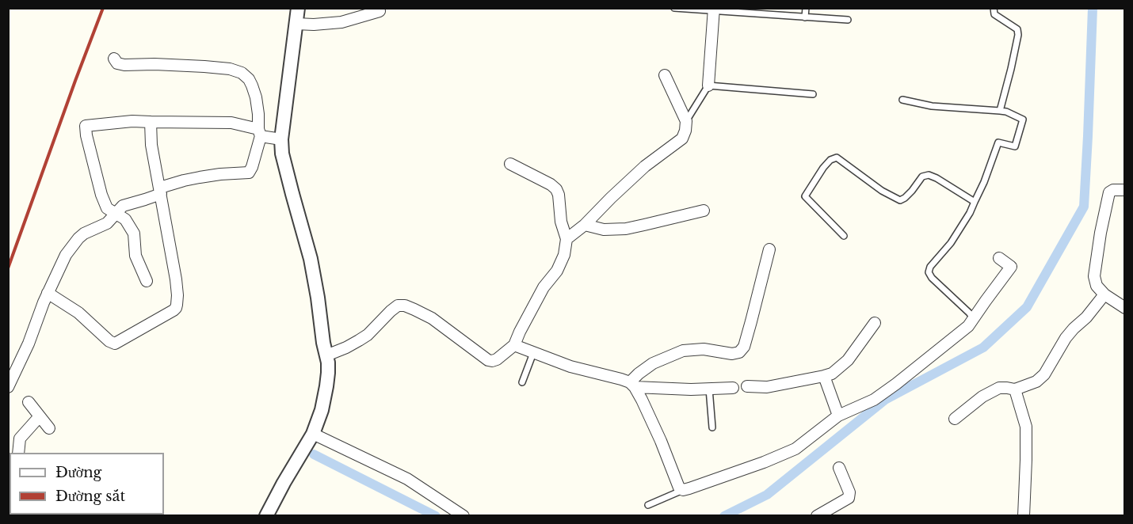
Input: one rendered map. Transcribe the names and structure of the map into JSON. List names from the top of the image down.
{
  "legend": ["Đường", "Đường sắt"]
}
